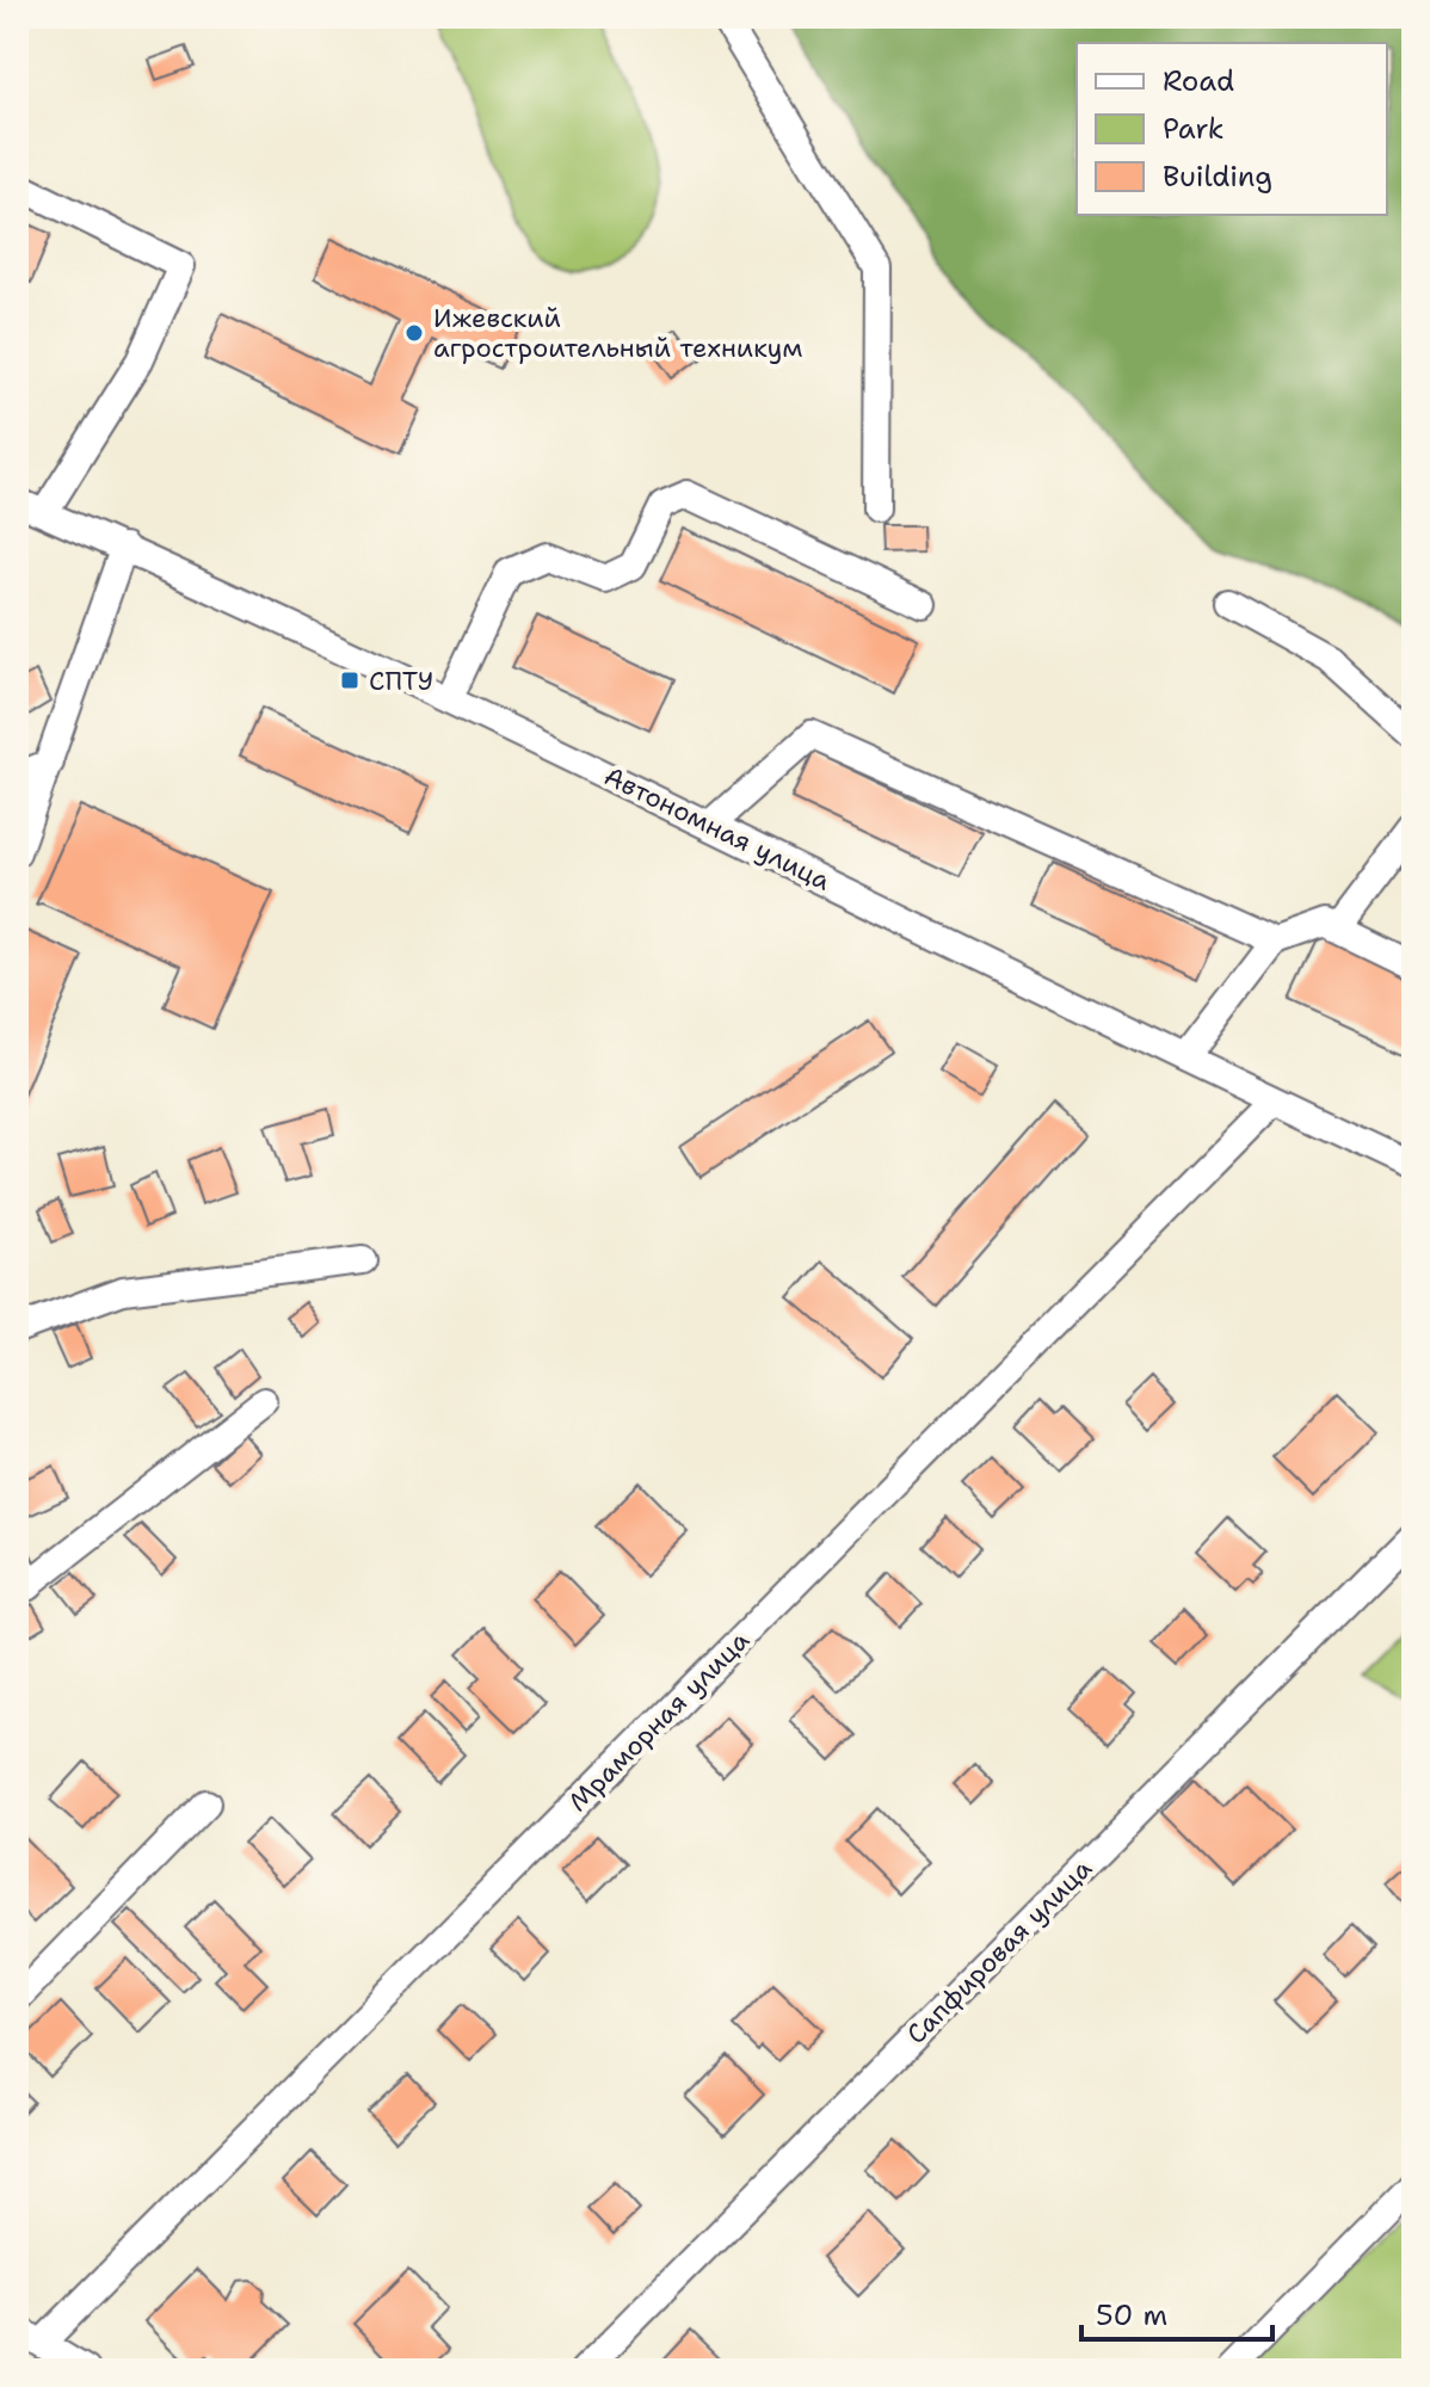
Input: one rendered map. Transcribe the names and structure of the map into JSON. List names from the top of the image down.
{
  "streets": {
    "street": ["Автономная улица", "Мраморная улица", "Сапфировая улица"]
  },
  "crossings": [
    ["Автономная улица", "Мраморная улица"]
  ],
  "places": {
    "other": ["Ижевский агростроительный техникум"],
    "transit": ["СПТУ"]
  },
  "legend": ["Road", "Park", "Building"],
  "scale_bar": "50 m"
}
